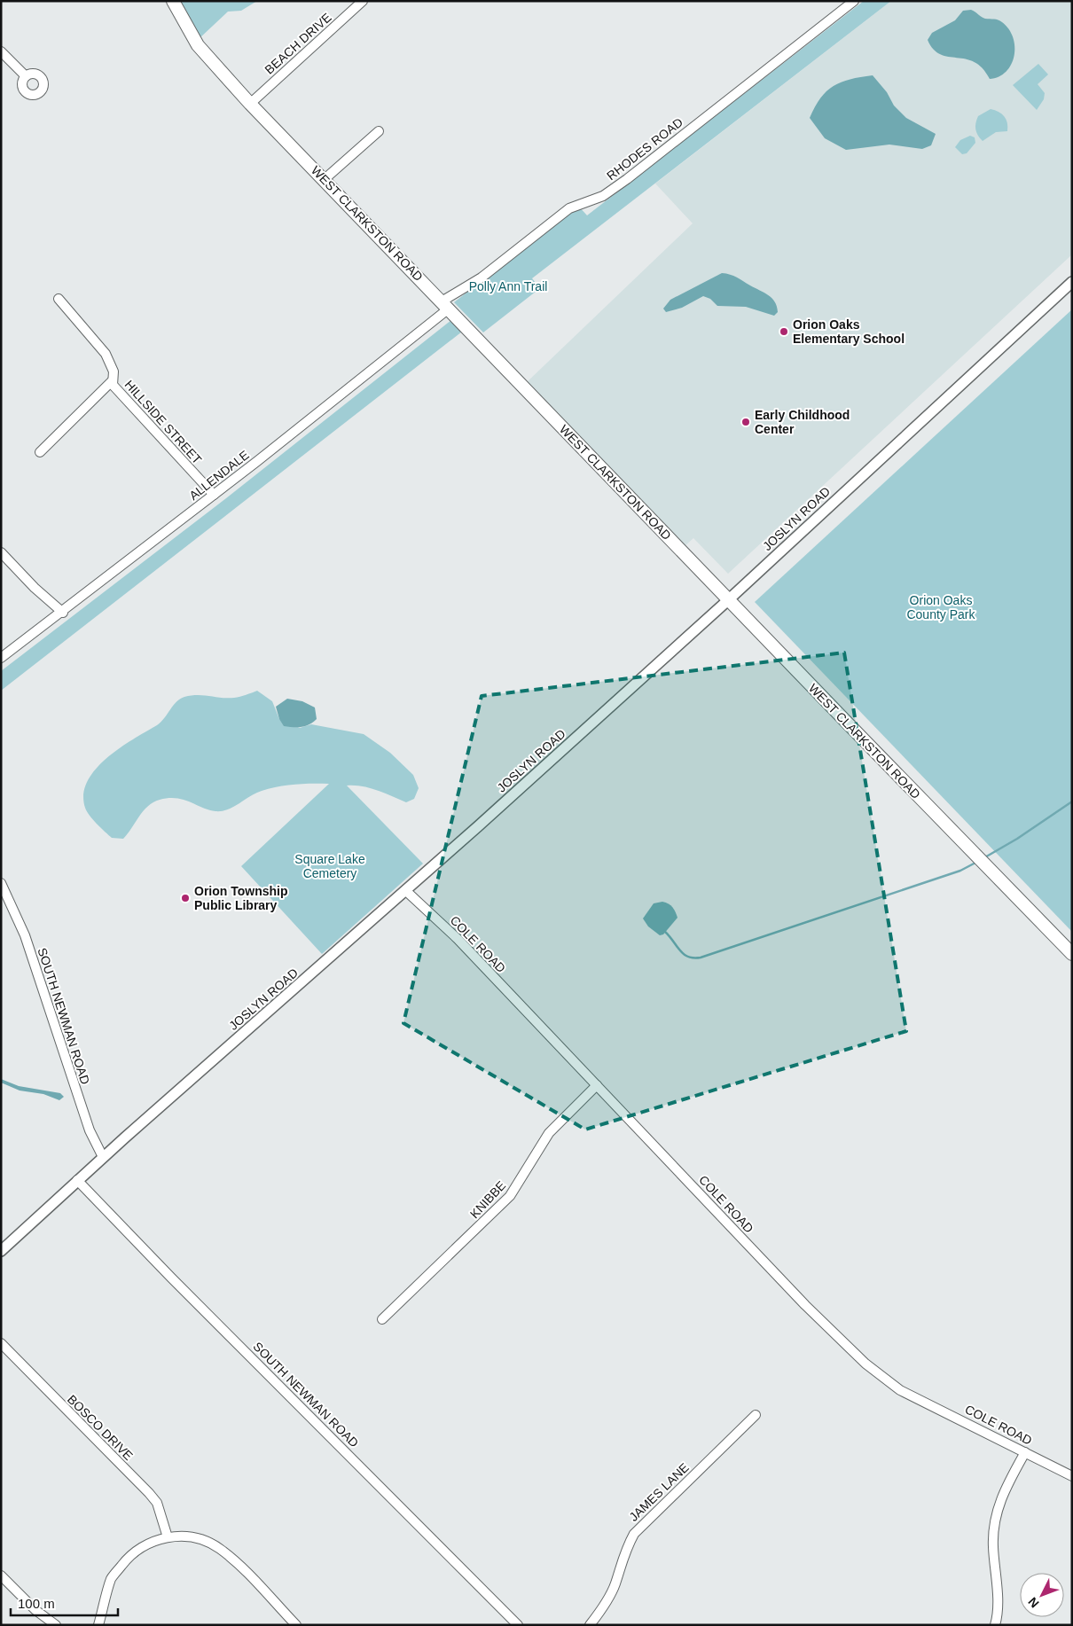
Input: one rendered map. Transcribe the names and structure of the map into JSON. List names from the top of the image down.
{
  "streets": {
    "main road": ["WEST CLARKSTON ROAD"],
    "street": [
      "BEACH DRIVE",
      "RHODES ROAD",
      "HILLSIDE STREET",
      "ALLENDALE",
      "JOSLYN ROAD",
      "COLE ROAD",
      "SOUTH NEWMAN ROAD",
      "KNIBBE",
      "BOSCO DRIVE",
      "JAMES LANE"
    ]
  },
  "crossings": [
    ["BEACH DRIVE", "WEST CLARKSTON ROAD"],
    ["RHODES ROAD", "WEST CLARKSTON ROAD"],
    ["RHODES ROAD", "ALLENDALE"],
    ["WEST CLARKSTON ROAD", "ALLENDALE"],
    ["WEST CLARKSTON ROAD", "JOSLYN ROAD"],
    ["HILLSIDE STREET", "ALLENDALE"],
    ["JOSLYN ROAD", "COLE ROAD"],
    ["JOSLYN ROAD", "SOUTH NEWMAN ROAD"],
    ["COLE ROAD", "KNIBBE"]
  ],
  "parks": ["Polly Ann Trail", "Orion Oaks County Park", "Square Lake Cemetery"],
  "places": ["Orion Oaks Elementary School", "Early Childhood Center", "Orion Township Public Library"],
  "scale_bar": "100 m",
  "north": "bottom left"
}
